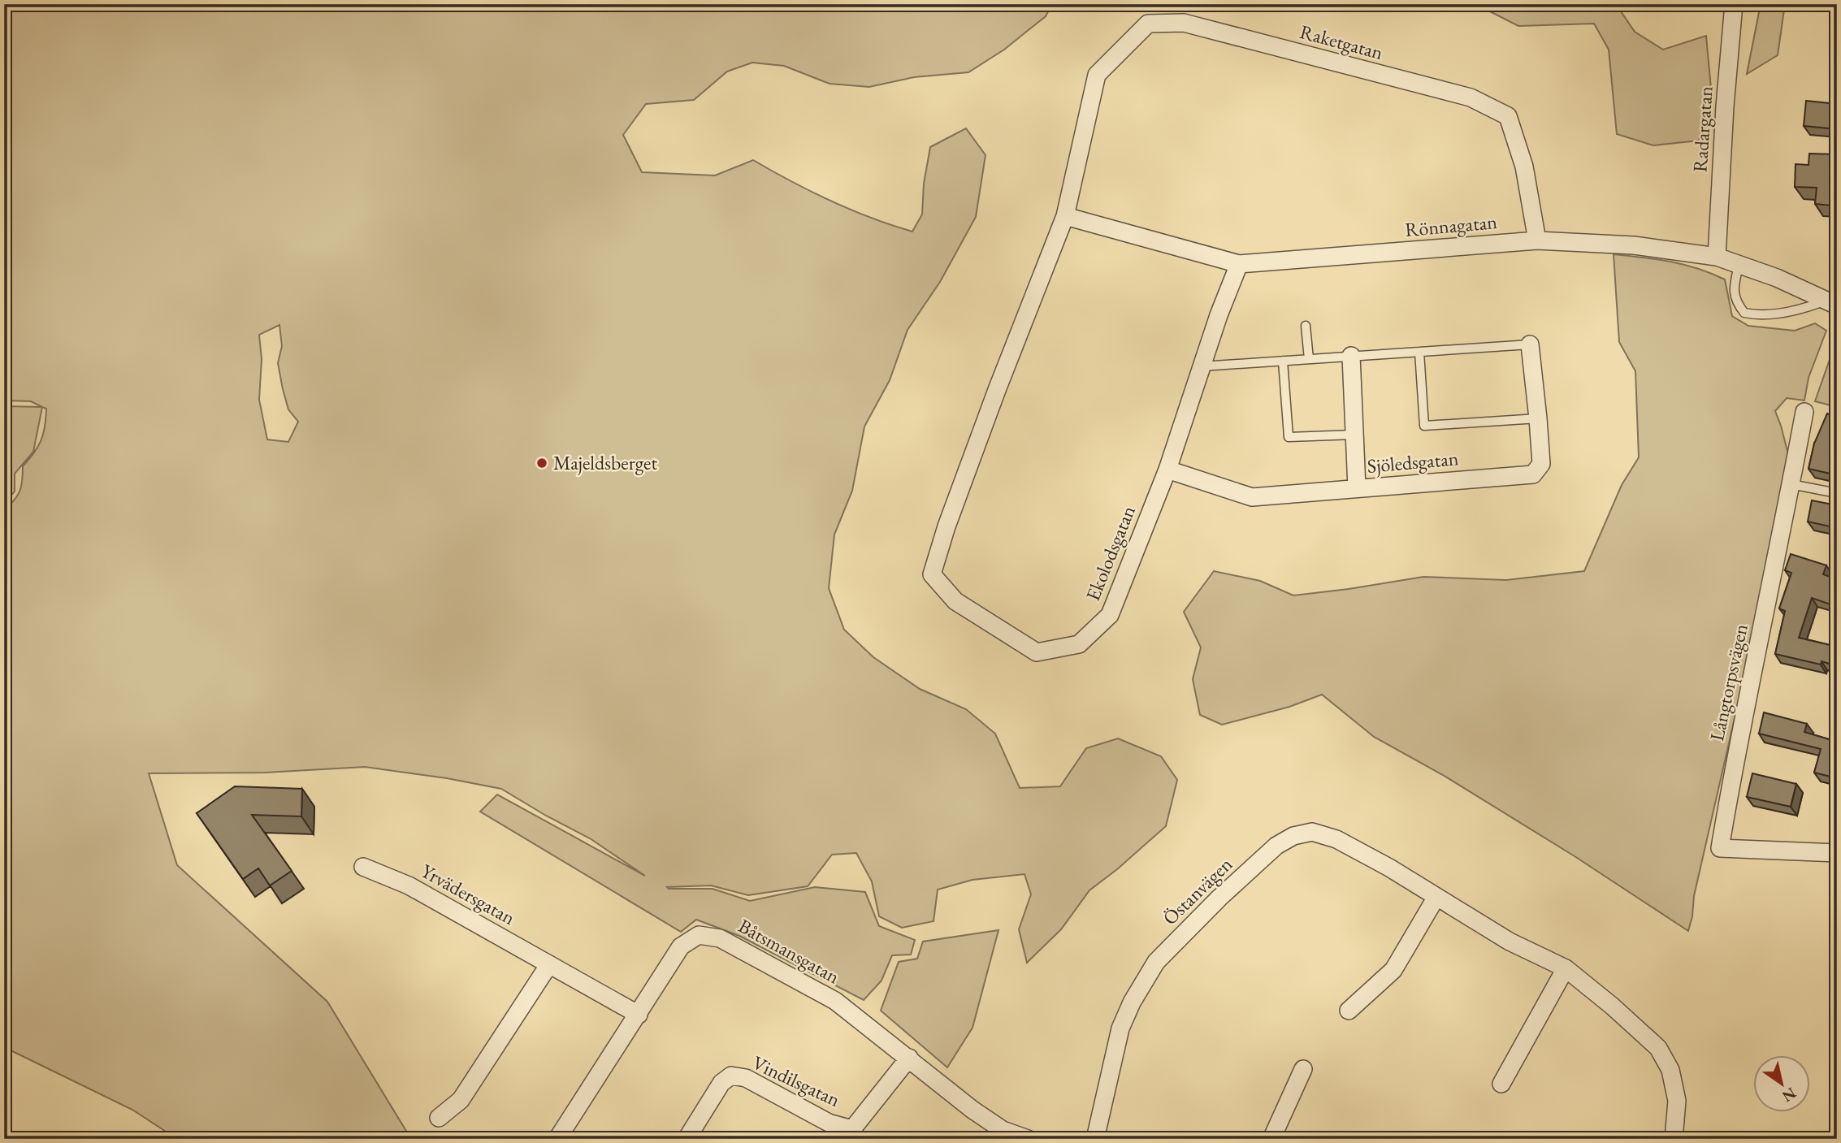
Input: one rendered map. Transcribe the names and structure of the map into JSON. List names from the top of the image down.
{
  "streets": {
    "street": [
      "Raketgatan",
      "Radargatan",
      "Rönnagatan",
      "Sjöledsgatan",
      "Ekolodsgatan",
      "Långtorpsvägen",
      "Östanvägen",
      "Yrvädersgatan",
      "Båtsmansgatan",
      "Vindilsgatan"
    ]
  },
  "crossings": [
    ["Raketgatan", "Rönnagatan"],
    ["Raketgatan", "Ekolodsgatan"],
    ["Radargatan", "Rönnagatan"],
    ["Rönnagatan", "Ekolodsgatan"],
    ["Sjöledsgatan", "Ekolodsgatan"],
    ["Yrvädersgatan", "Båtsmansgatan"],
    ["Båtsmansgatan", "Vindilsgatan"]
  ],
  "places": ["Majeldsberget"],
  "north": "bottom right"
}
